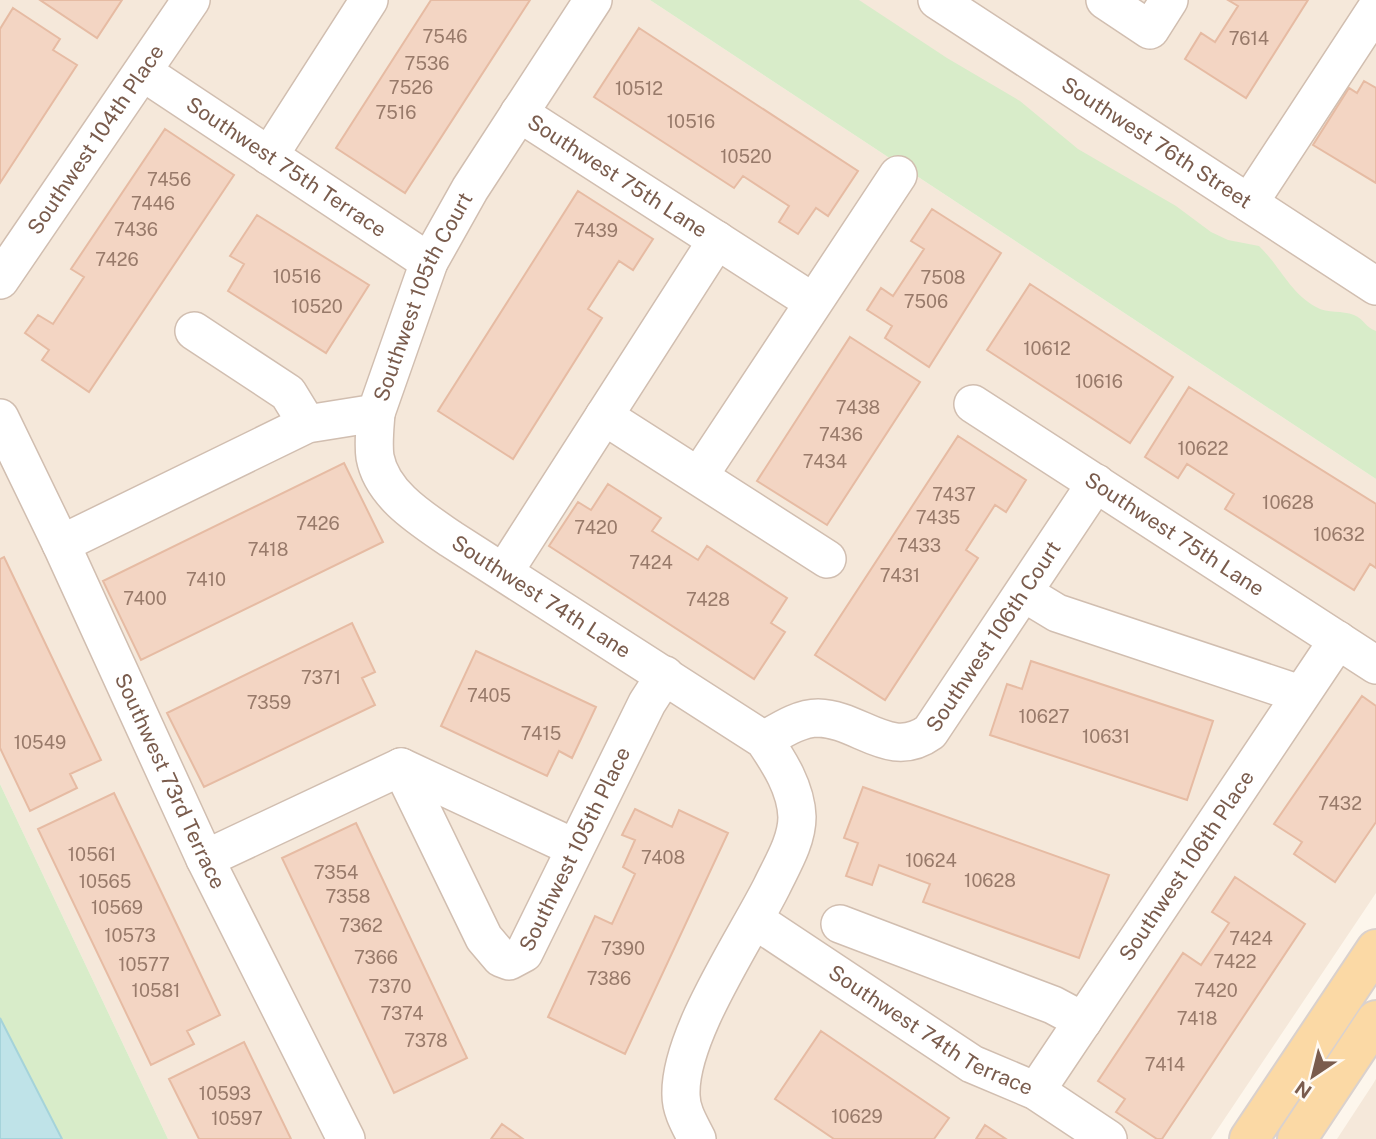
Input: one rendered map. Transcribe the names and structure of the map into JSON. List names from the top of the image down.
{
  "streets": {
    "street": [
      "Southwest 104th Place",
      "Southwest 76th Street",
      "Southwest 75th Terrace",
      "Southwest 75th Lane",
      "Southwest 105th Court",
      "Southwest 74th Lane",
      "Southwest 106th Court",
      "Southwest 73rd Terrace",
      "Southwest 105th Place",
      "Southwest 106th Place",
      "Southwest 74th Terrace"
    ]
  },
  "crossings": [
    ["Southwest 104th Place", "Southwest 75th Terrace"],
    ["Southwest 75th Terrace", "Southwest 105th Court"],
    ["Southwest 75th Lane", "Southwest 105th Court"],
    ["Southwest 75th Lane", "Southwest 106th Court"],
    ["Southwest 75th Lane", "Southwest 106th Place"],
    ["Southwest 105th Court", "Southwest 74th Lane"],
    ["Southwest 105th Court", "Southwest 73rd Terrace"],
    ["Southwest 74th Lane", "Southwest 106th Court"],
    ["Southwest 74th Lane", "Southwest 105th Place"],
    ["Southwest 106th Place", "Southwest 74th Terrace"]
  ],
  "house_numbers": [
    "7546",
    "7614",
    "7536",
    "7526",
    "10512",
    "7516",
    "10516",
    "10520",
    "7456",
    "7446",
    "7436",
    "7439",
    "7426",
    "10516",
    "7508",
    "7506",
    "10520",
    "10612",
    "10616",
    "7438",
    "7436",
    "10622",
    "7434",
    "7437",
    "10628",
    "7435",
    "7426",
    "7420",
    "10632",
    "7433",
    "7418",
    "7424",
    "7431",
    "7410",
    "7400",
    "7428",
    "7371",
    "7405",
    "7359",
    "10627",
    "7415",
    "10631",
    "10549",
    "7432",
    "10561",
    "7408",
    "10624",
    "7354",
    "10628",
    "10565",
    "7358",
    "10569",
    "7362",
    "10573",
    "7424",
    "7390",
    "7366",
    "7422",
    "10577",
    "7386",
    "7370",
    "10581",
    "7420",
    "7374",
    "7418",
    "7378",
    "7414",
    "10593",
    "10629",
    "10597"
  ],
  "north": "bottom left"
}
